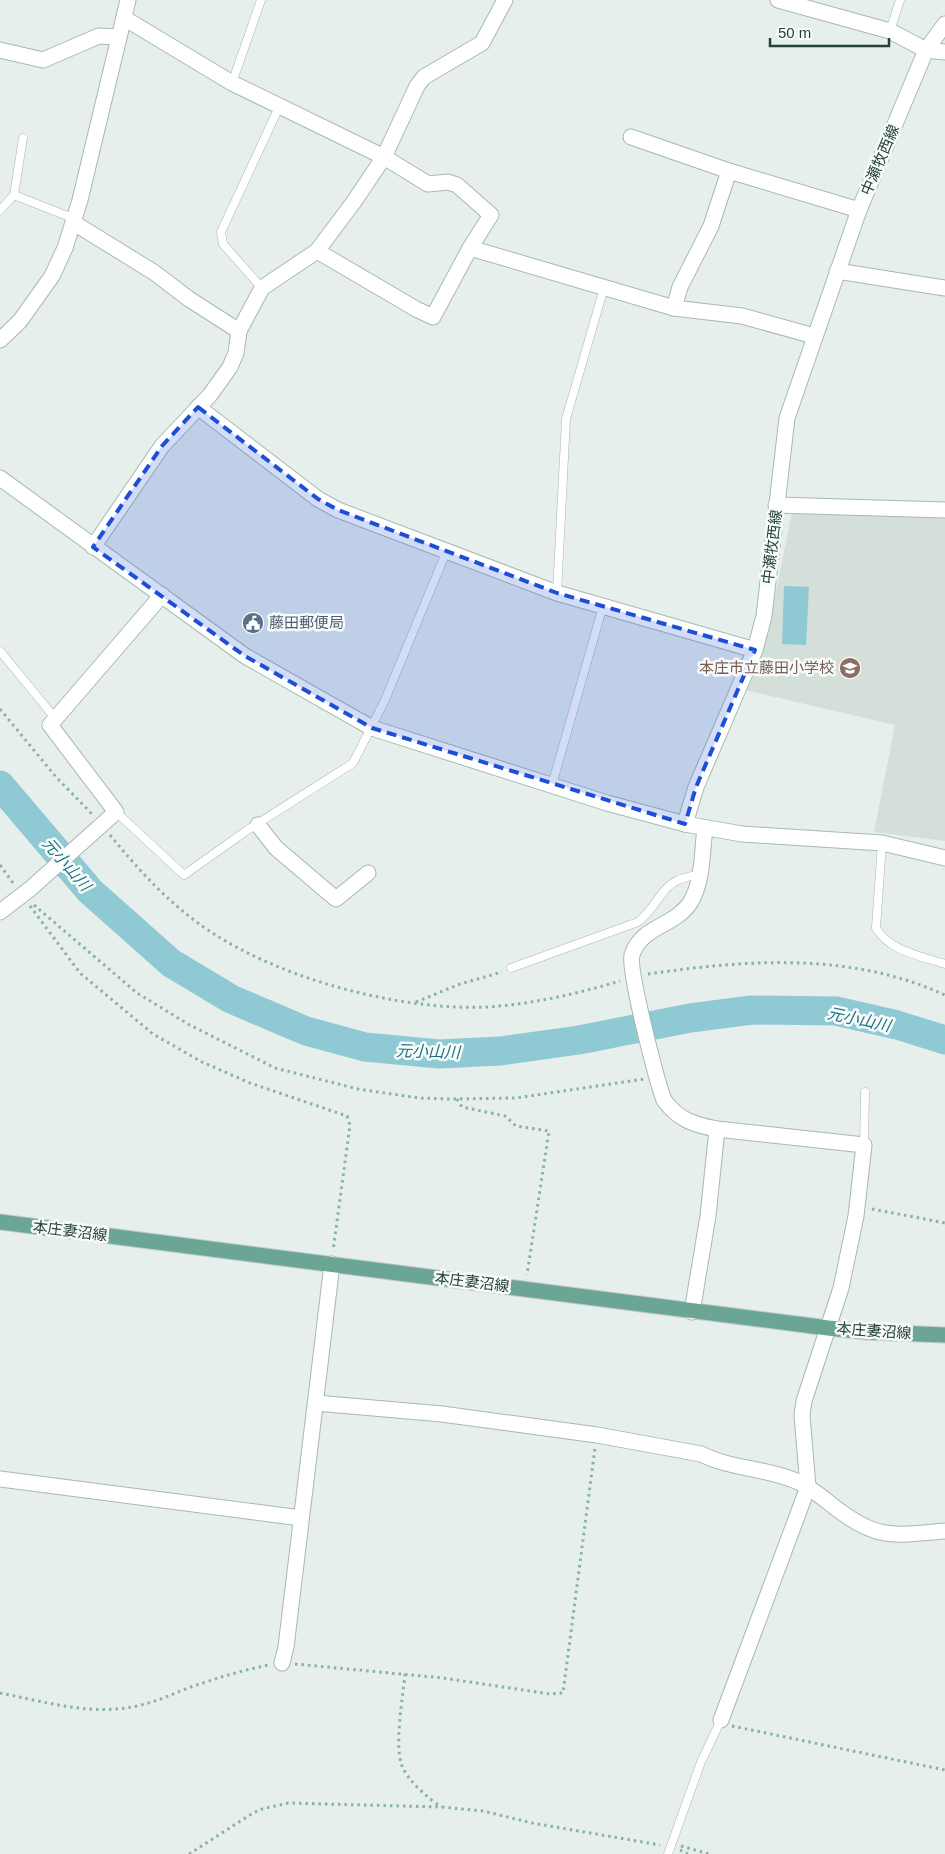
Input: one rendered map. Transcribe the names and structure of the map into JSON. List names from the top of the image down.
{
  "streets": {
    "main road": ["本庄妻沼線"],
    "street": ["中瀬牧西線"]
  },
  "water": ["元小山川"],
  "places": {
    "public building": ["藤田郵便局"],
    "school or university": ["本庄市立藤田小学校"]
  },
  "scale_bar": "50 m"
}
